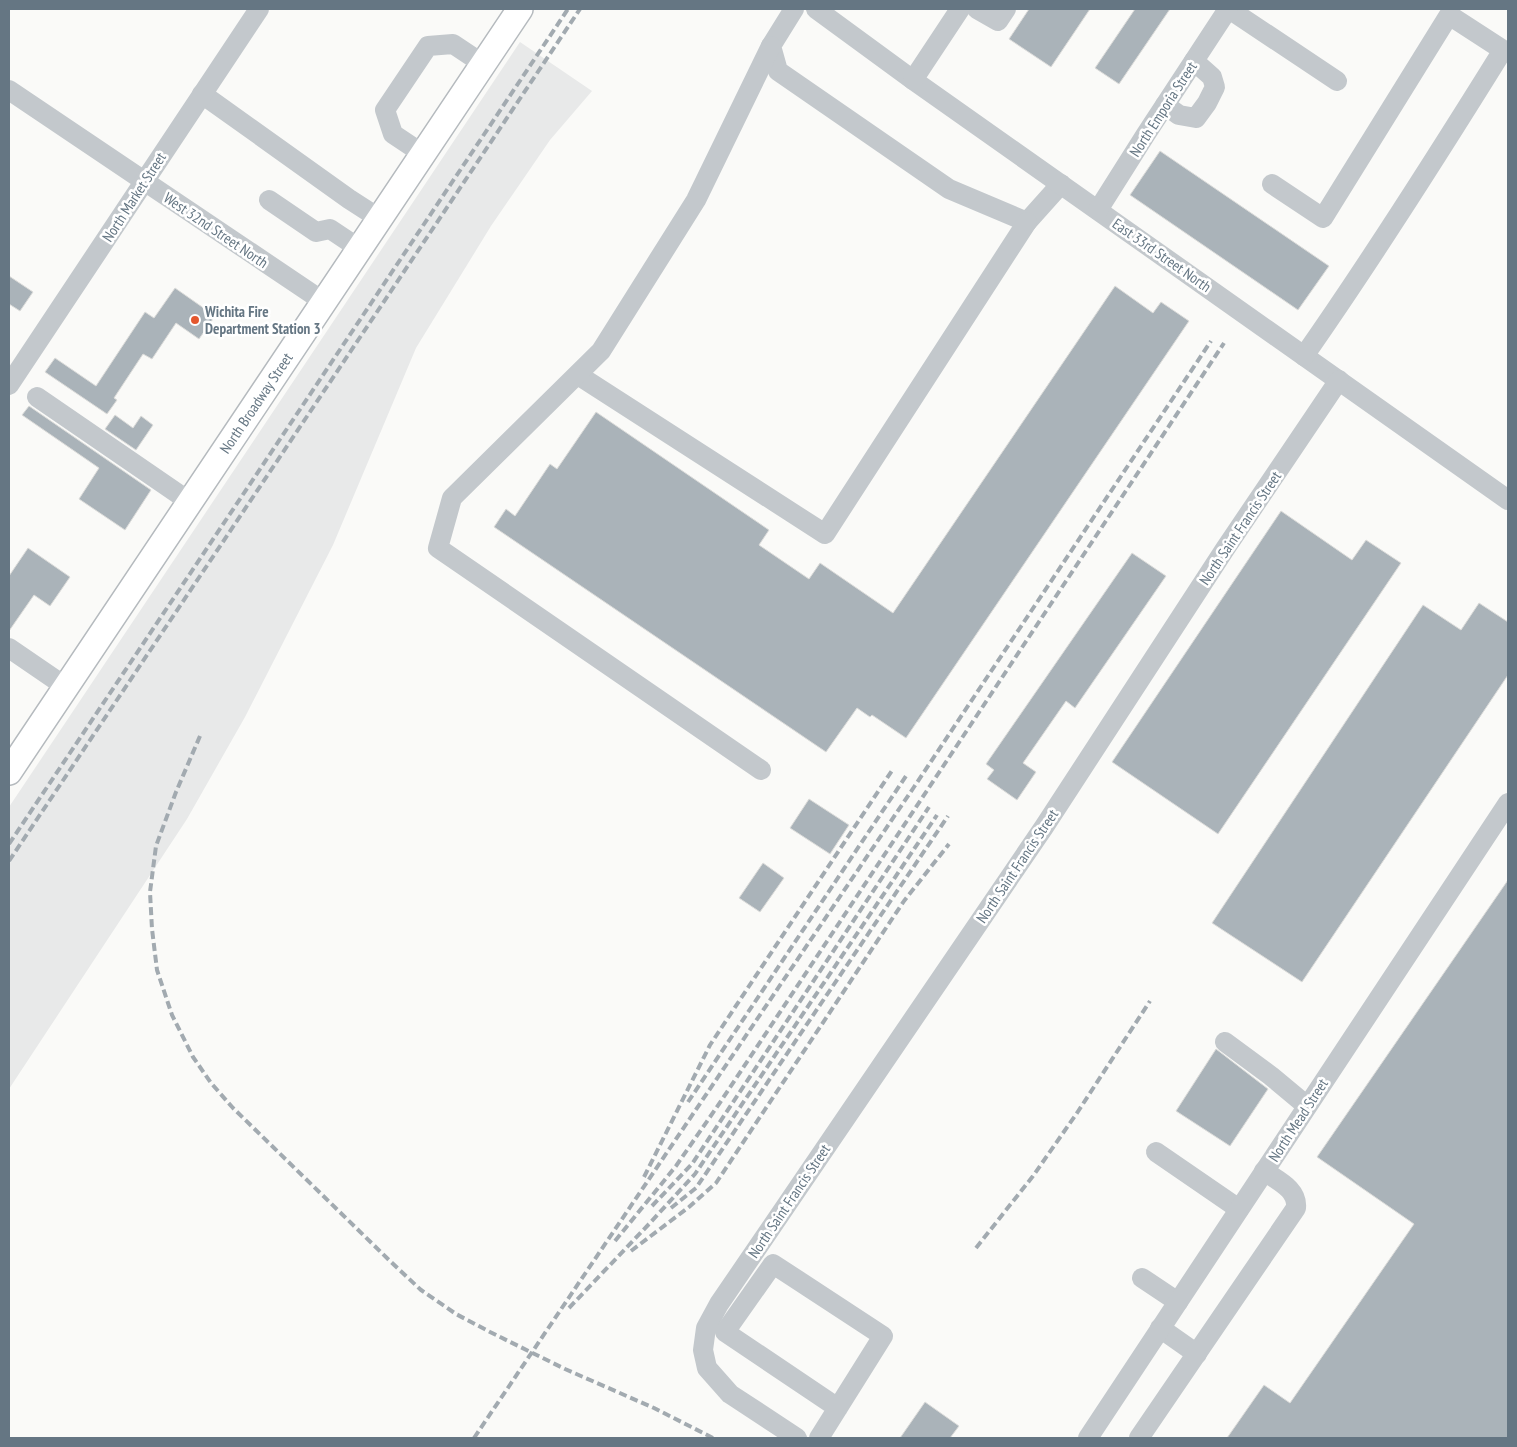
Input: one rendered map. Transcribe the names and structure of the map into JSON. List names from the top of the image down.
{
  "streets": {
    "main road": ["North Broadway Street"],
    "street": [
      "North Emporia Street",
      "North Market Street",
      "West 32nd Street North",
      "East 33rd Street North",
      "North Saint Francis Street",
      "North Mead Street"
    ]
  },
  "crossings": [
    ["North Emporia Street", "East 33rd Street North"],
    ["North Market Street", "West 32nd Street North"],
    ["West 32nd Street North", "North Broadway Street"],
    ["East 33rd Street North", "North Saint Francis Street"]
  ],
  "places": ["Wichita Fire Department Station 3"]
}
